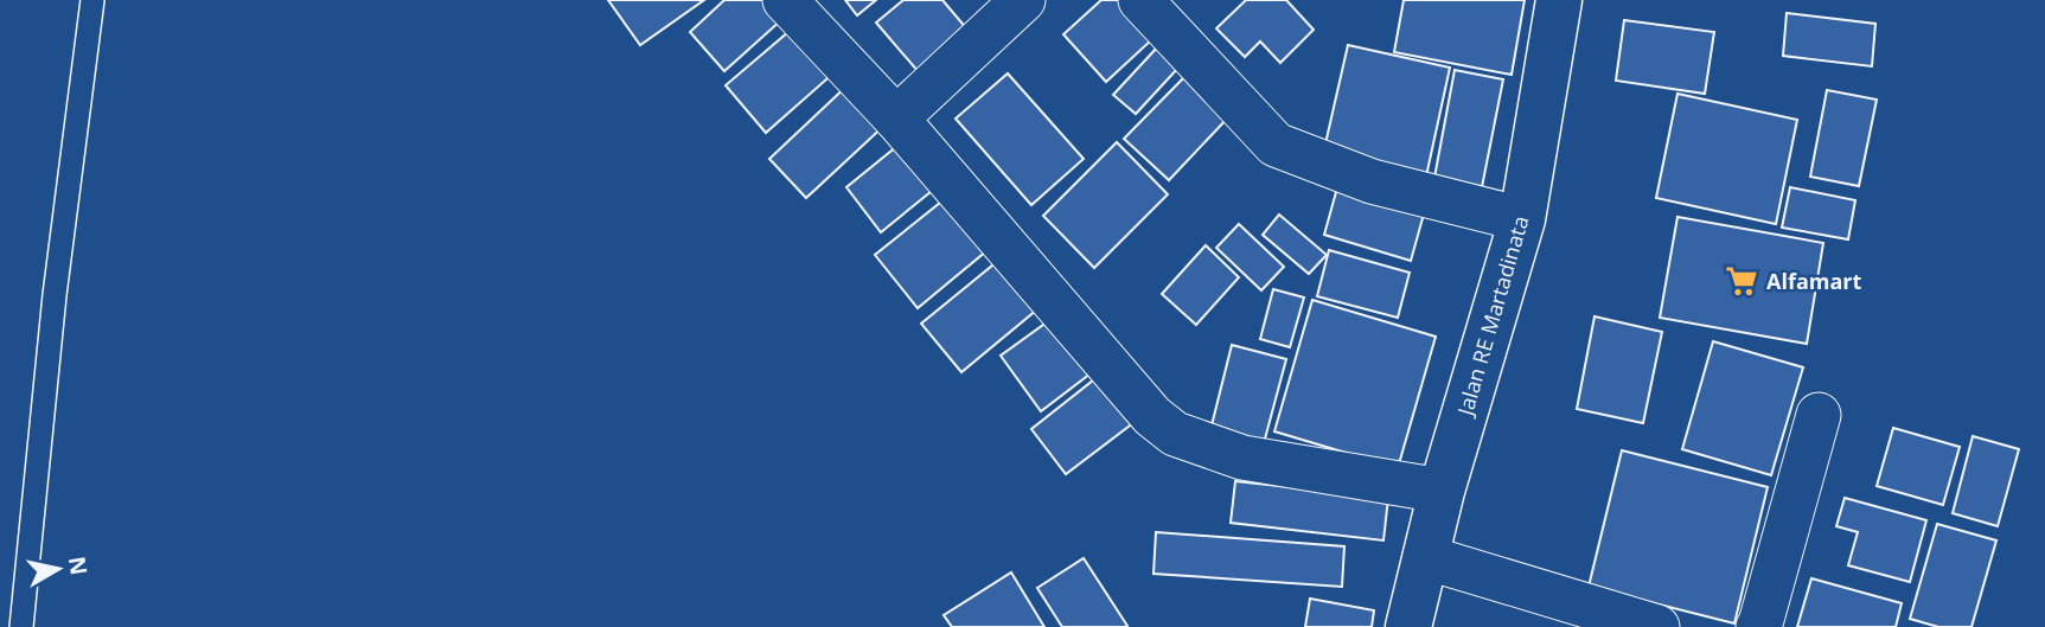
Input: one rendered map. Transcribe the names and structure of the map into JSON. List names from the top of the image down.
{
  "streets": {
    "highway": ["Jalan RE Martadinata"]
  },
  "places": {
    "supermarket": ["Alfamart"]
  },
  "north": "right"
}
